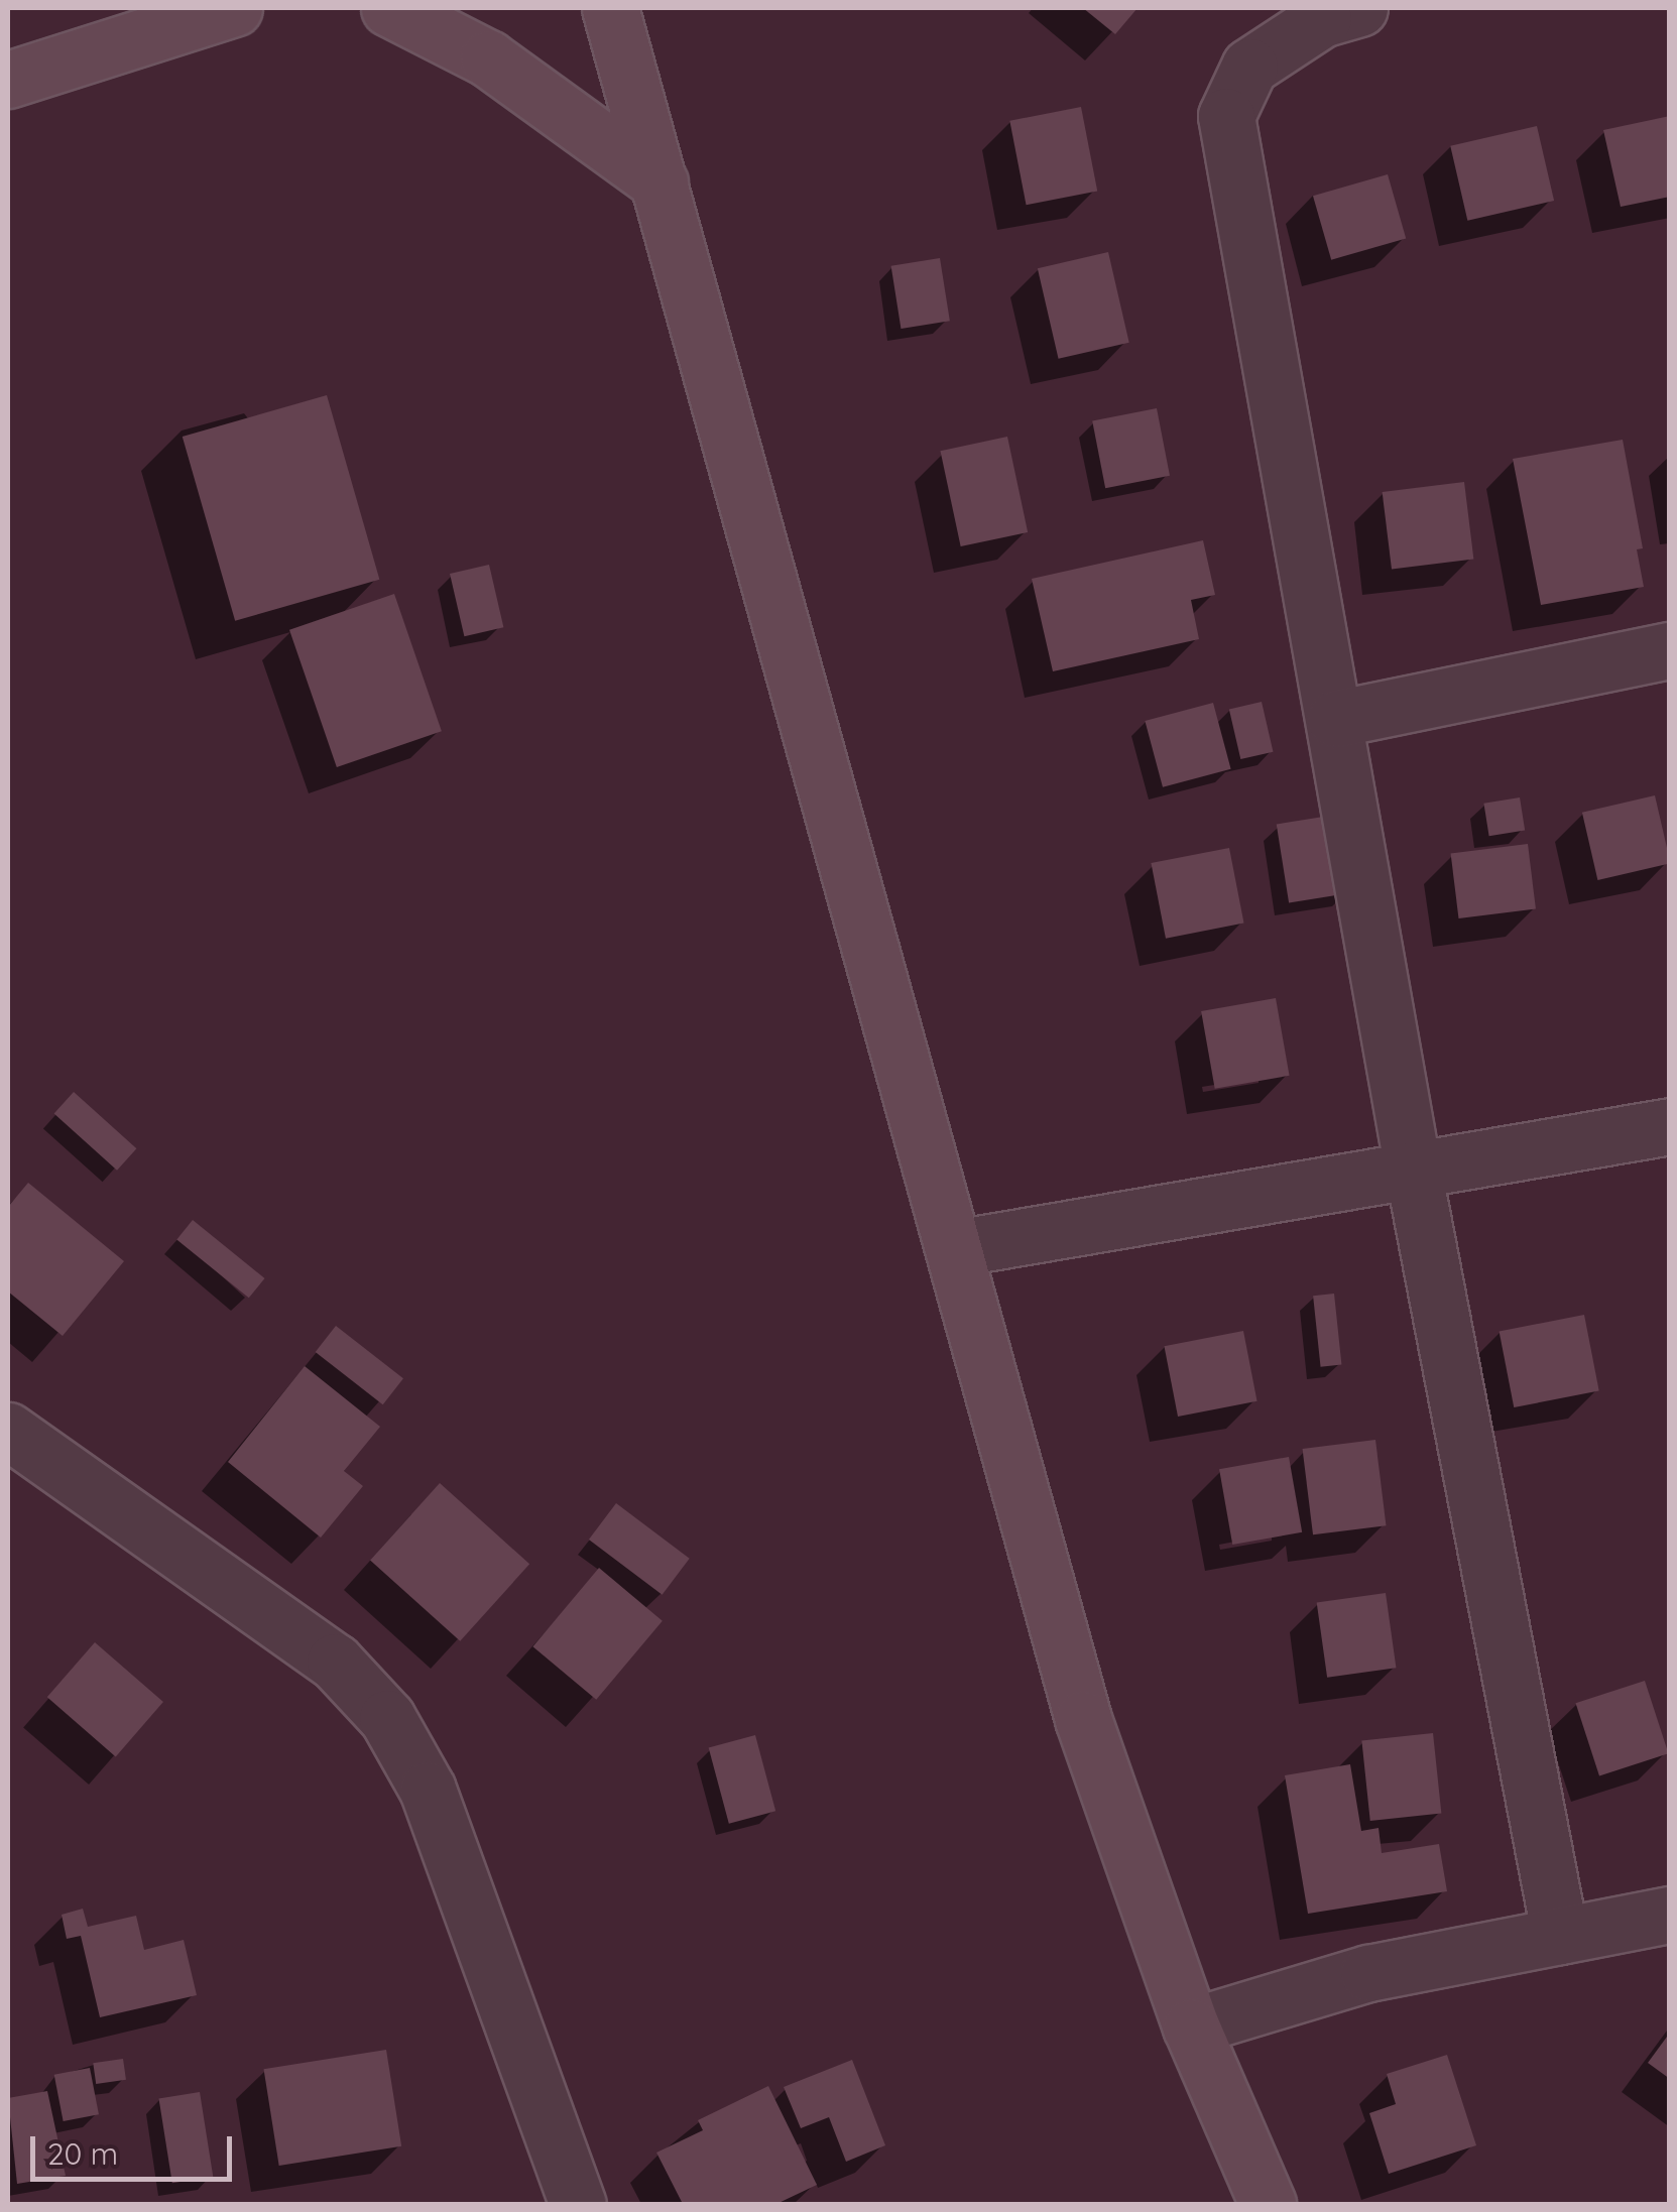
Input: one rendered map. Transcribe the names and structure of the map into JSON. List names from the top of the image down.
{
  "scale_bar": "20 m"
}
